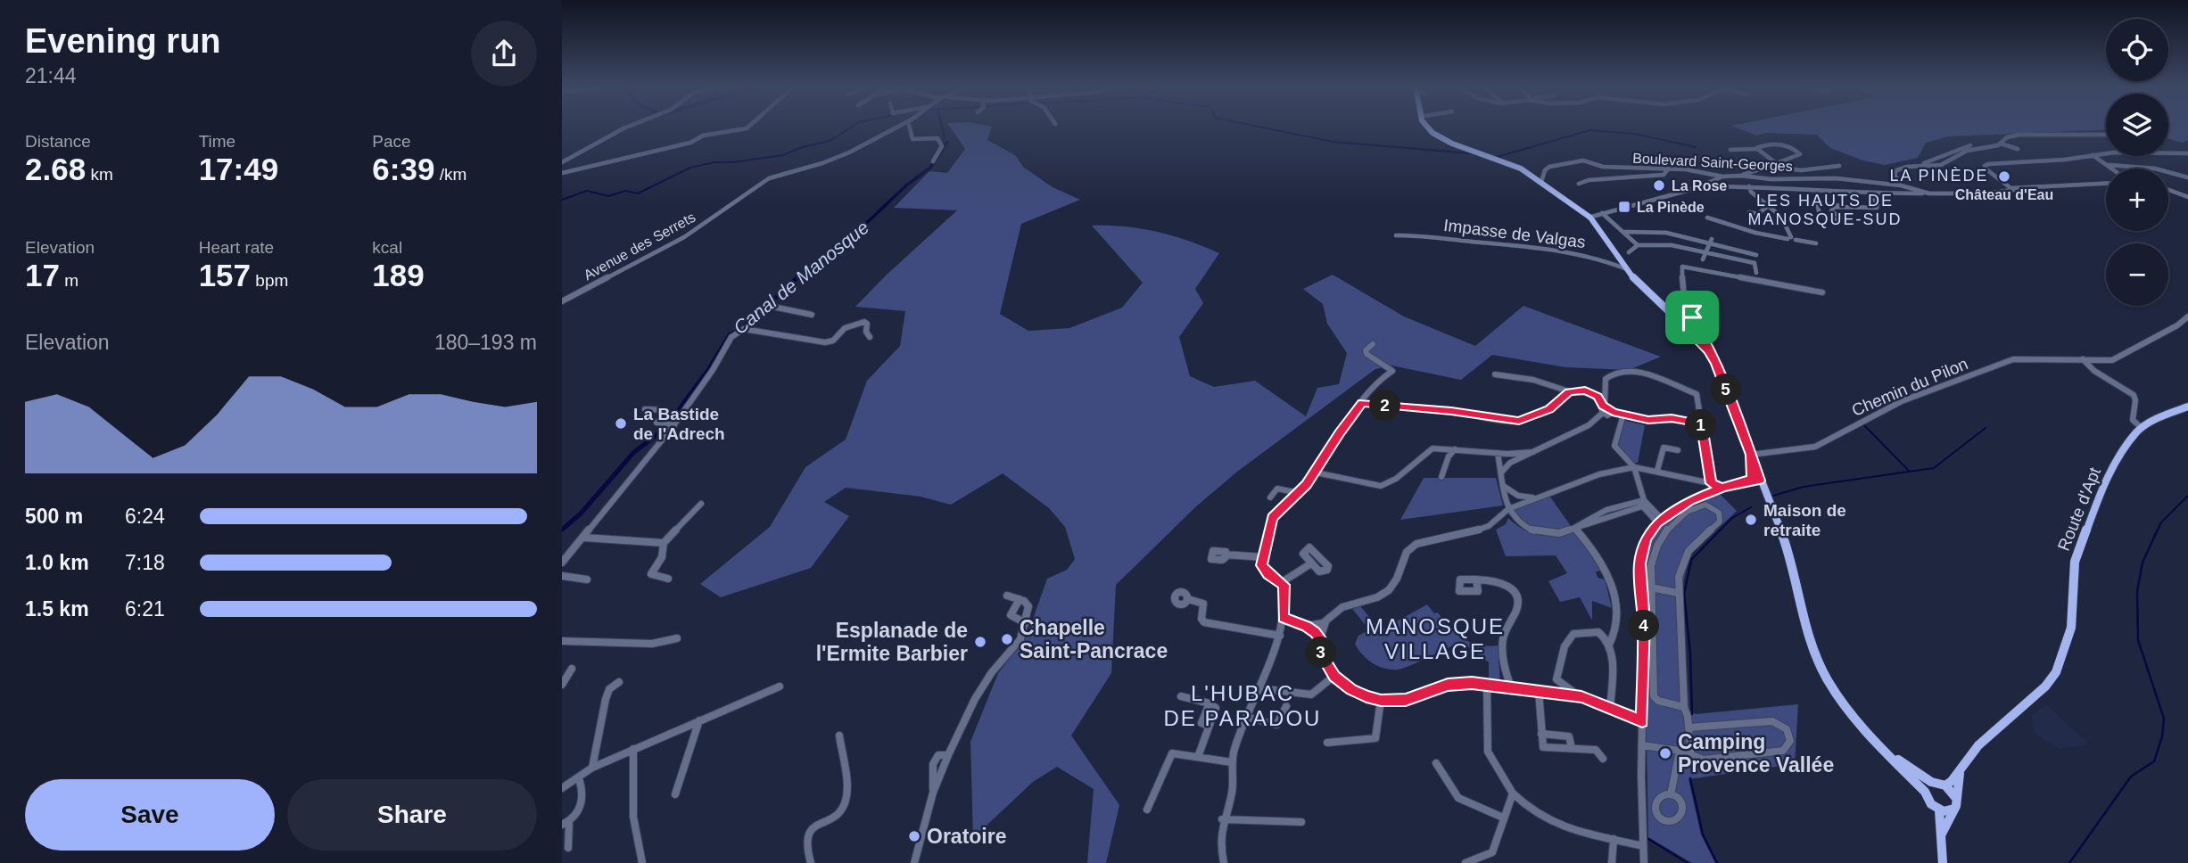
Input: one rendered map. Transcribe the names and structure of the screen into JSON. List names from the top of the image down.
{
  "streets": {
    "main road": ["Route d'Apt"],
    "street": [
      "Boulevard Saint-Georges",
      "Impasse de Valgas",
      "Avenue des Serrets",
      "Chemin du Pilon"
    ]
  },
  "districts": [
    "LA PINÈDE",
    "LES HAUTS DE MANOSQUE-SUD",
    "MANOSQUE VILLAGE",
    "L'HUBAC DE PARADOU"
  ],
  "water": ["Canal de Manosque"],
  "places": {
    "other": [
      "Château d'Eau",
      "La Rose",
      "La Bastide de l'Adrech",
      "Maison de retraite",
      "Chapelle Saint-Pancrace",
      "Esplanade de l'Ermite Barbier",
      "Camping Provence Vallée",
      "Oratoire"
    ],
    "transit": ["La Pinède"]
  },
  "page": {
    "heading": ["Evening run", "21:44"],
    "map_buttons": ["+", "−"],
    "stats": [
      ["Distance", "2.68 km"],
      ["Time", "17:49"],
      ["Pace", "6:39 /km"],
      ["Elevation", "17 m"],
      ["Heart rate", "157 bpm"],
      ["kcal", "189"]
    ],
    "chart": ["Elevation", "180–193 m"],
    "pins": [
      "5",
      "2",
      "1",
      "4",
      "3"
    ],
    "list": [
      {
        "name": "500 m",
        "note": "6:24"
      },
      {
        "name": "1.0 km",
        "note": "7:18"
      },
      {
        "name": "1.5 km",
        "note": "6:21"
      }
    ],
    "buttons": ["Save", "Share"]
  }
}
